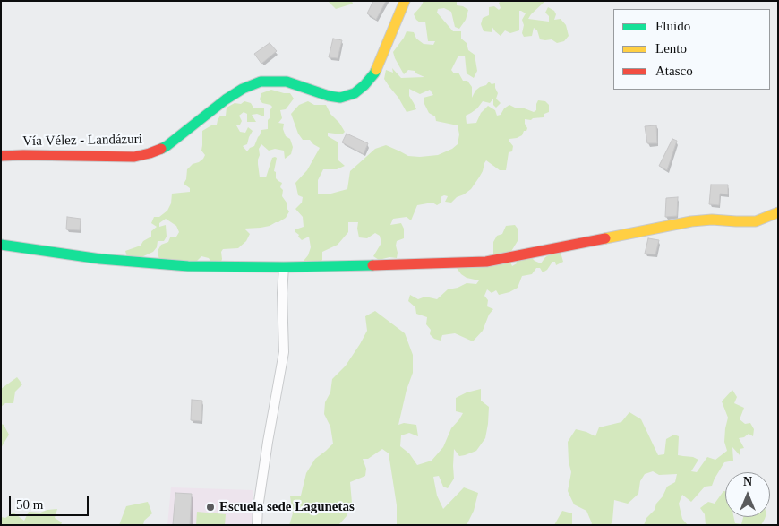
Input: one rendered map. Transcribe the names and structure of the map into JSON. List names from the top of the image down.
{
  "streets": {
    "street": ["Vía Vélez - Landázuri"]
  },
  "places": ["Escuela sede Lagunetas"],
  "legend": ["Fluido", "Lento", "Atasco"],
  "scale_bar": "50 m",
  "north": "top"
}
